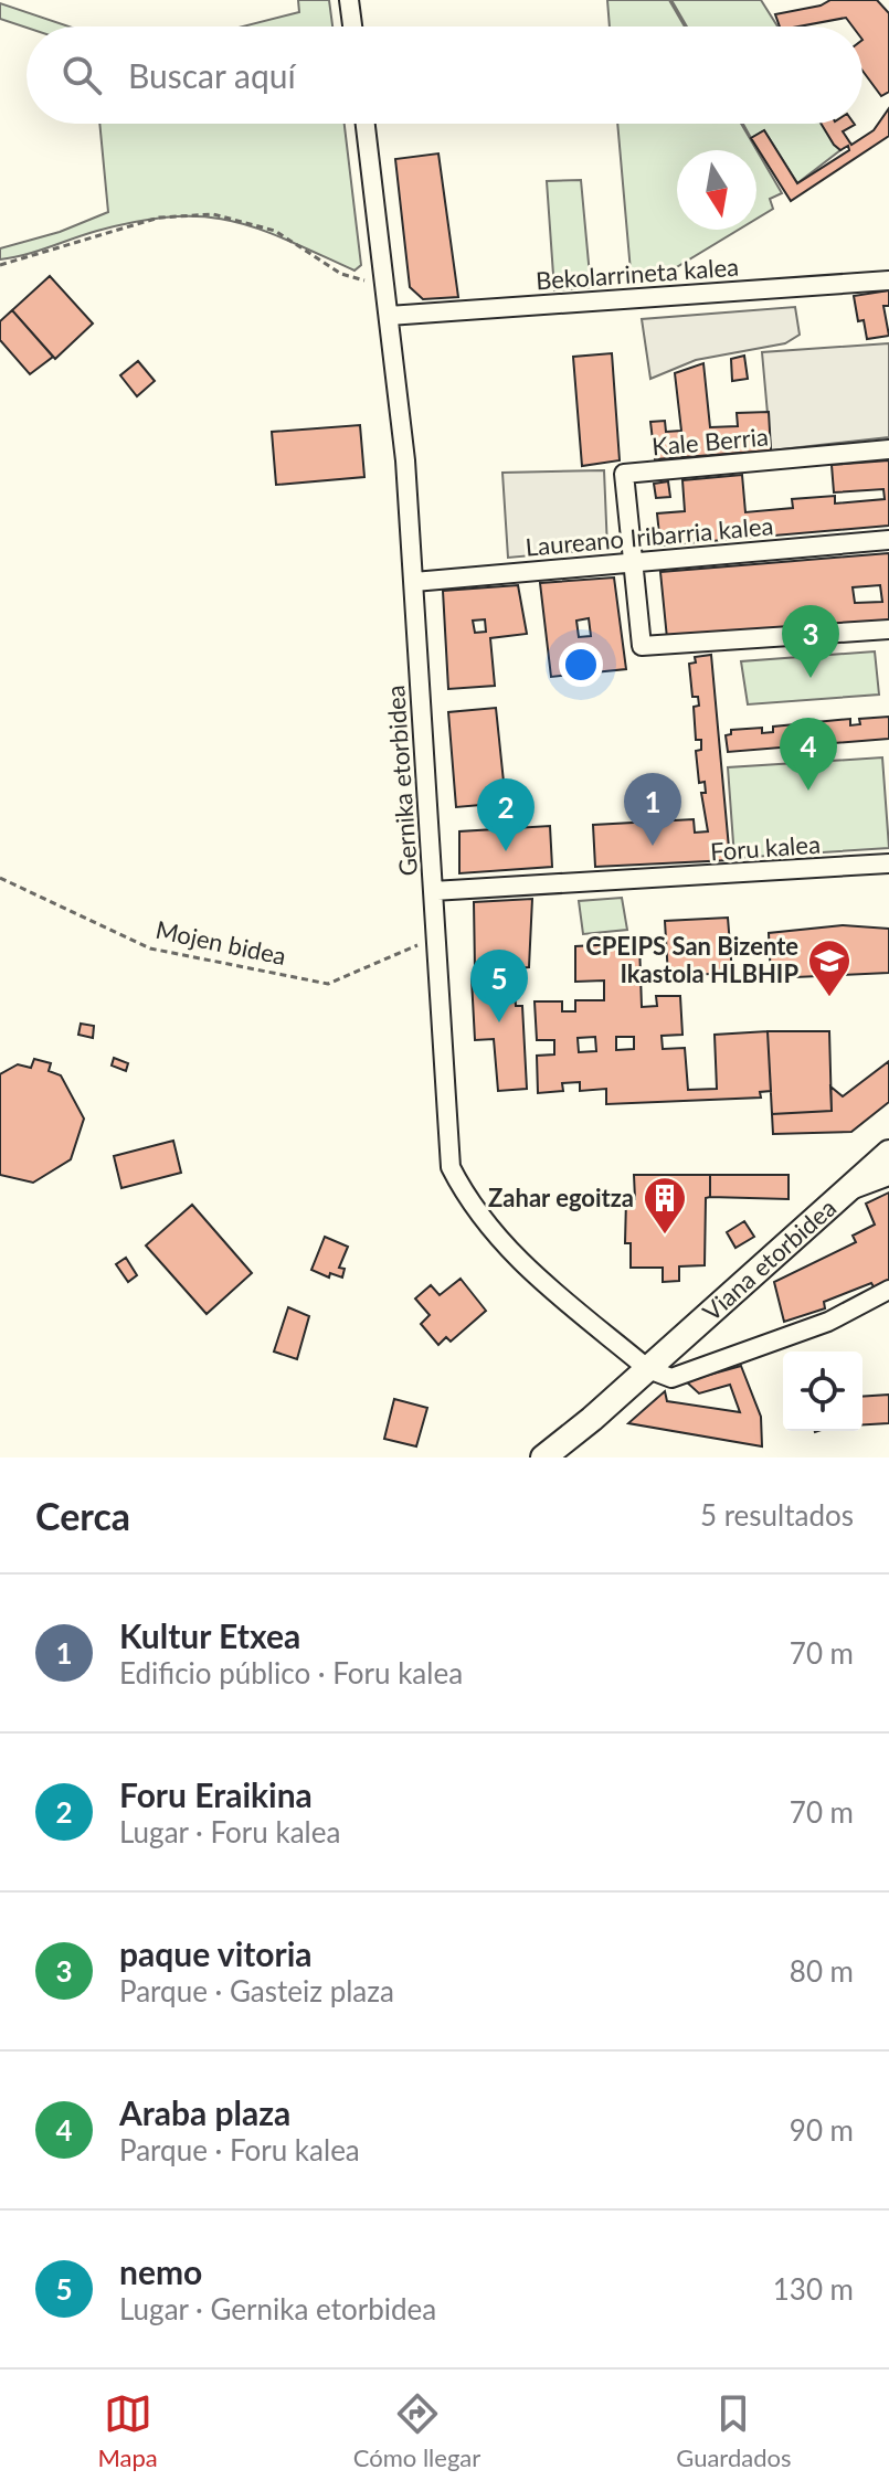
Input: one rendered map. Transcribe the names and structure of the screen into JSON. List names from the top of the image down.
{
  "streets": {
    "street": [
      "Bekolarrineta kalea",
      "Kale Berria",
      "Laureano Iribarria kalea",
      "Gernika etorbidea",
      "Foru kalea",
      "Viana etorbidea"
    ],
    "path": ["Mojen bidea"]
  },
  "crossings": [
    ["Bekolarrineta kalea", "Gernika etorbidea"],
    ["Kale Berria", "Laureano Iribarria kalea"],
    ["Laureano Iribarria kalea", "Gernika etorbidea"],
    ["Gernika etorbidea", "Foru kalea"],
    ["Gernika etorbidea", "Mojen bidea"],
    ["Gernika etorbidea", "Viana etorbidea"]
  ],
  "places": {
    "school or university": ["CPEIPS San Bizente Ikastola HLBHIP"],
    "building": ["Zahar egoitza"]
  },
  "north": "bottom",
  "page": {
    "search": "Buscar aquí",
    "pins": [
      "3",
      "4",
      "1",
      "2",
      "5"
    ],
    "heading": ["Cerca", "5 resultados"],
    "list": [
      {
        "mark": "1",
        "name": "Kultur Etxea",
        "note": "Edificio público · Foru kalea",
        "value": "70 m"
      },
      {
        "mark": "2",
        "name": "Foru Eraikina",
        "note": "Lugar · Foru kalea",
        "value": "70 m"
      },
      {
        "mark": "3",
        "name": "paque vitoria",
        "note": "Parque · Gasteiz plaza",
        "value": "80 m"
      },
      {
        "mark": "4",
        "name": "Araba plaza",
        "note": "Parque · Foru kalea",
        "value": "90 m"
      },
      {
        "mark": "5",
        "name": "nemo",
        "note": "Lugar · Gernika etorbidea",
        "value": "130 m"
      }
    ],
    "nav": ["Mapa", "Cómo llegar", "Guardados"]
  }
}
